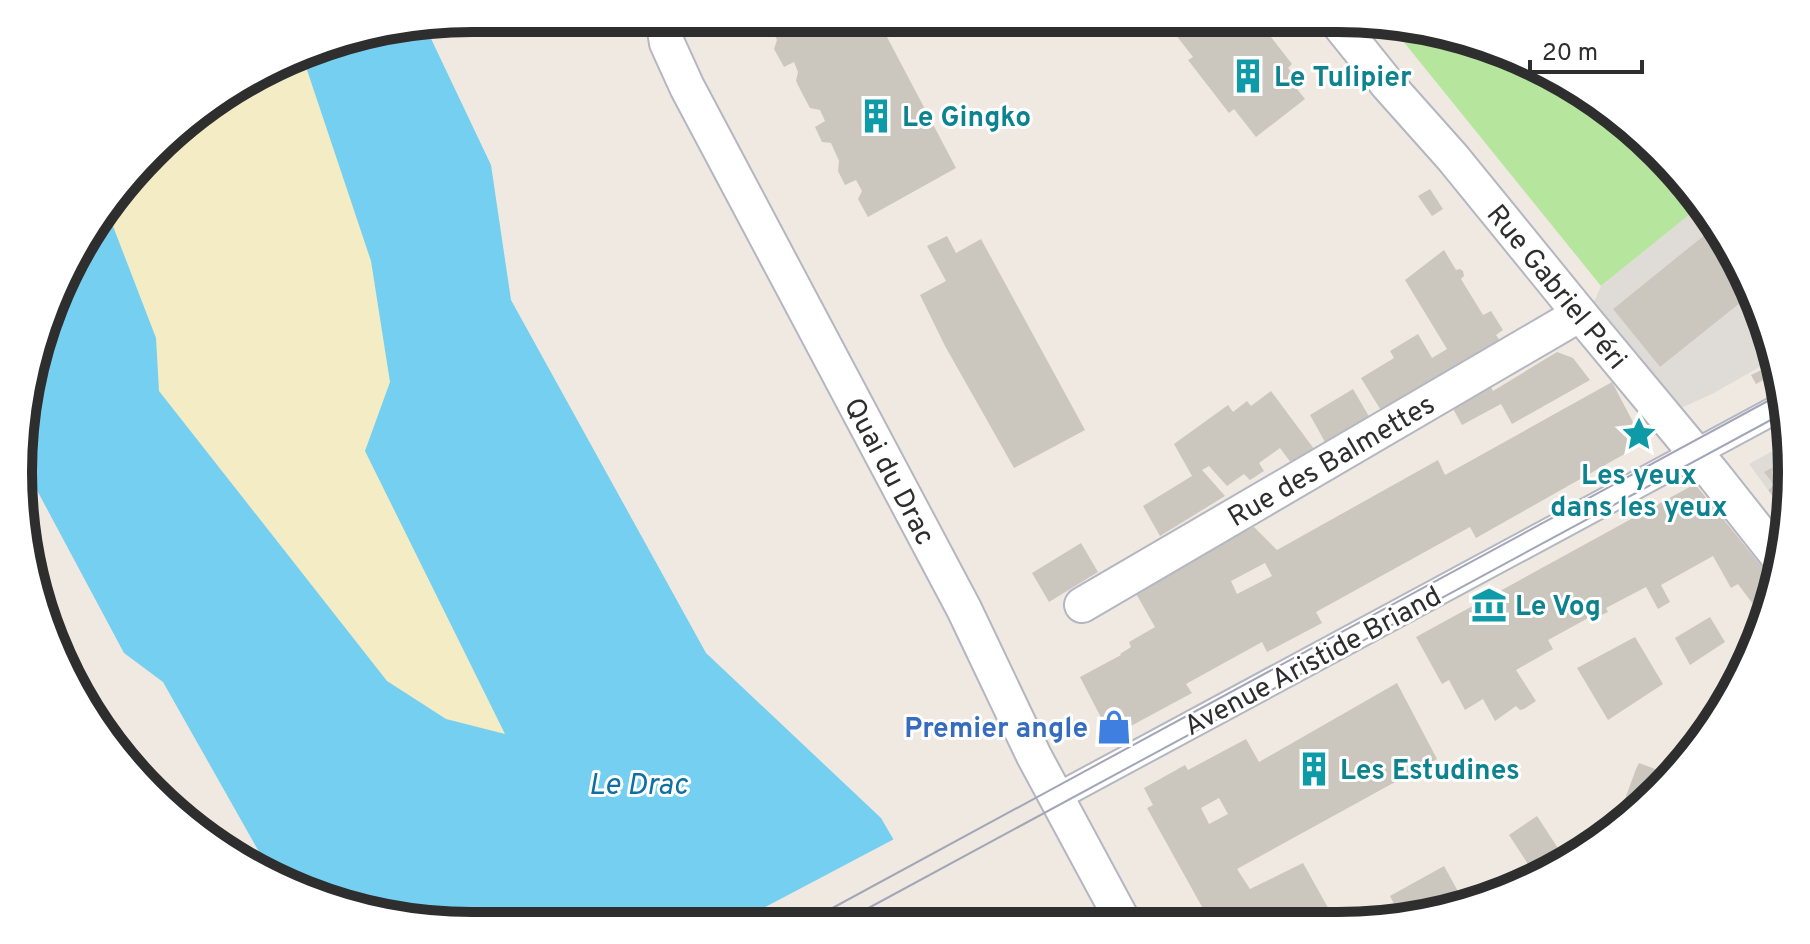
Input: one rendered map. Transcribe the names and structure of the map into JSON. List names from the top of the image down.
{
  "streets": {
    "street": [
      "Rue Gabriel Péri",
      "Rue des Balmettes",
      "Quai du Drac",
      "Avenue Aristide Briand"
    ]
  },
  "crossings": [
    ["Rue Gabriel Péri", "Rue des Balmettes"],
    ["Rue Gabriel Péri", "Avenue Aristide Briand"],
    ["Quai du Drac", "Avenue Aristide Briand"]
  ],
  "water": ["Le Drac"],
  "places": {
    "building": ["Le Tulipier", "Le Gingko", "Les Estudines"],
    "place": ["Les yeux dans les yeux"],
    "museum": ["Le Vog"],
    "shop": ["Premier angle"]
  },
  "scale_bar": "20 m"
}
